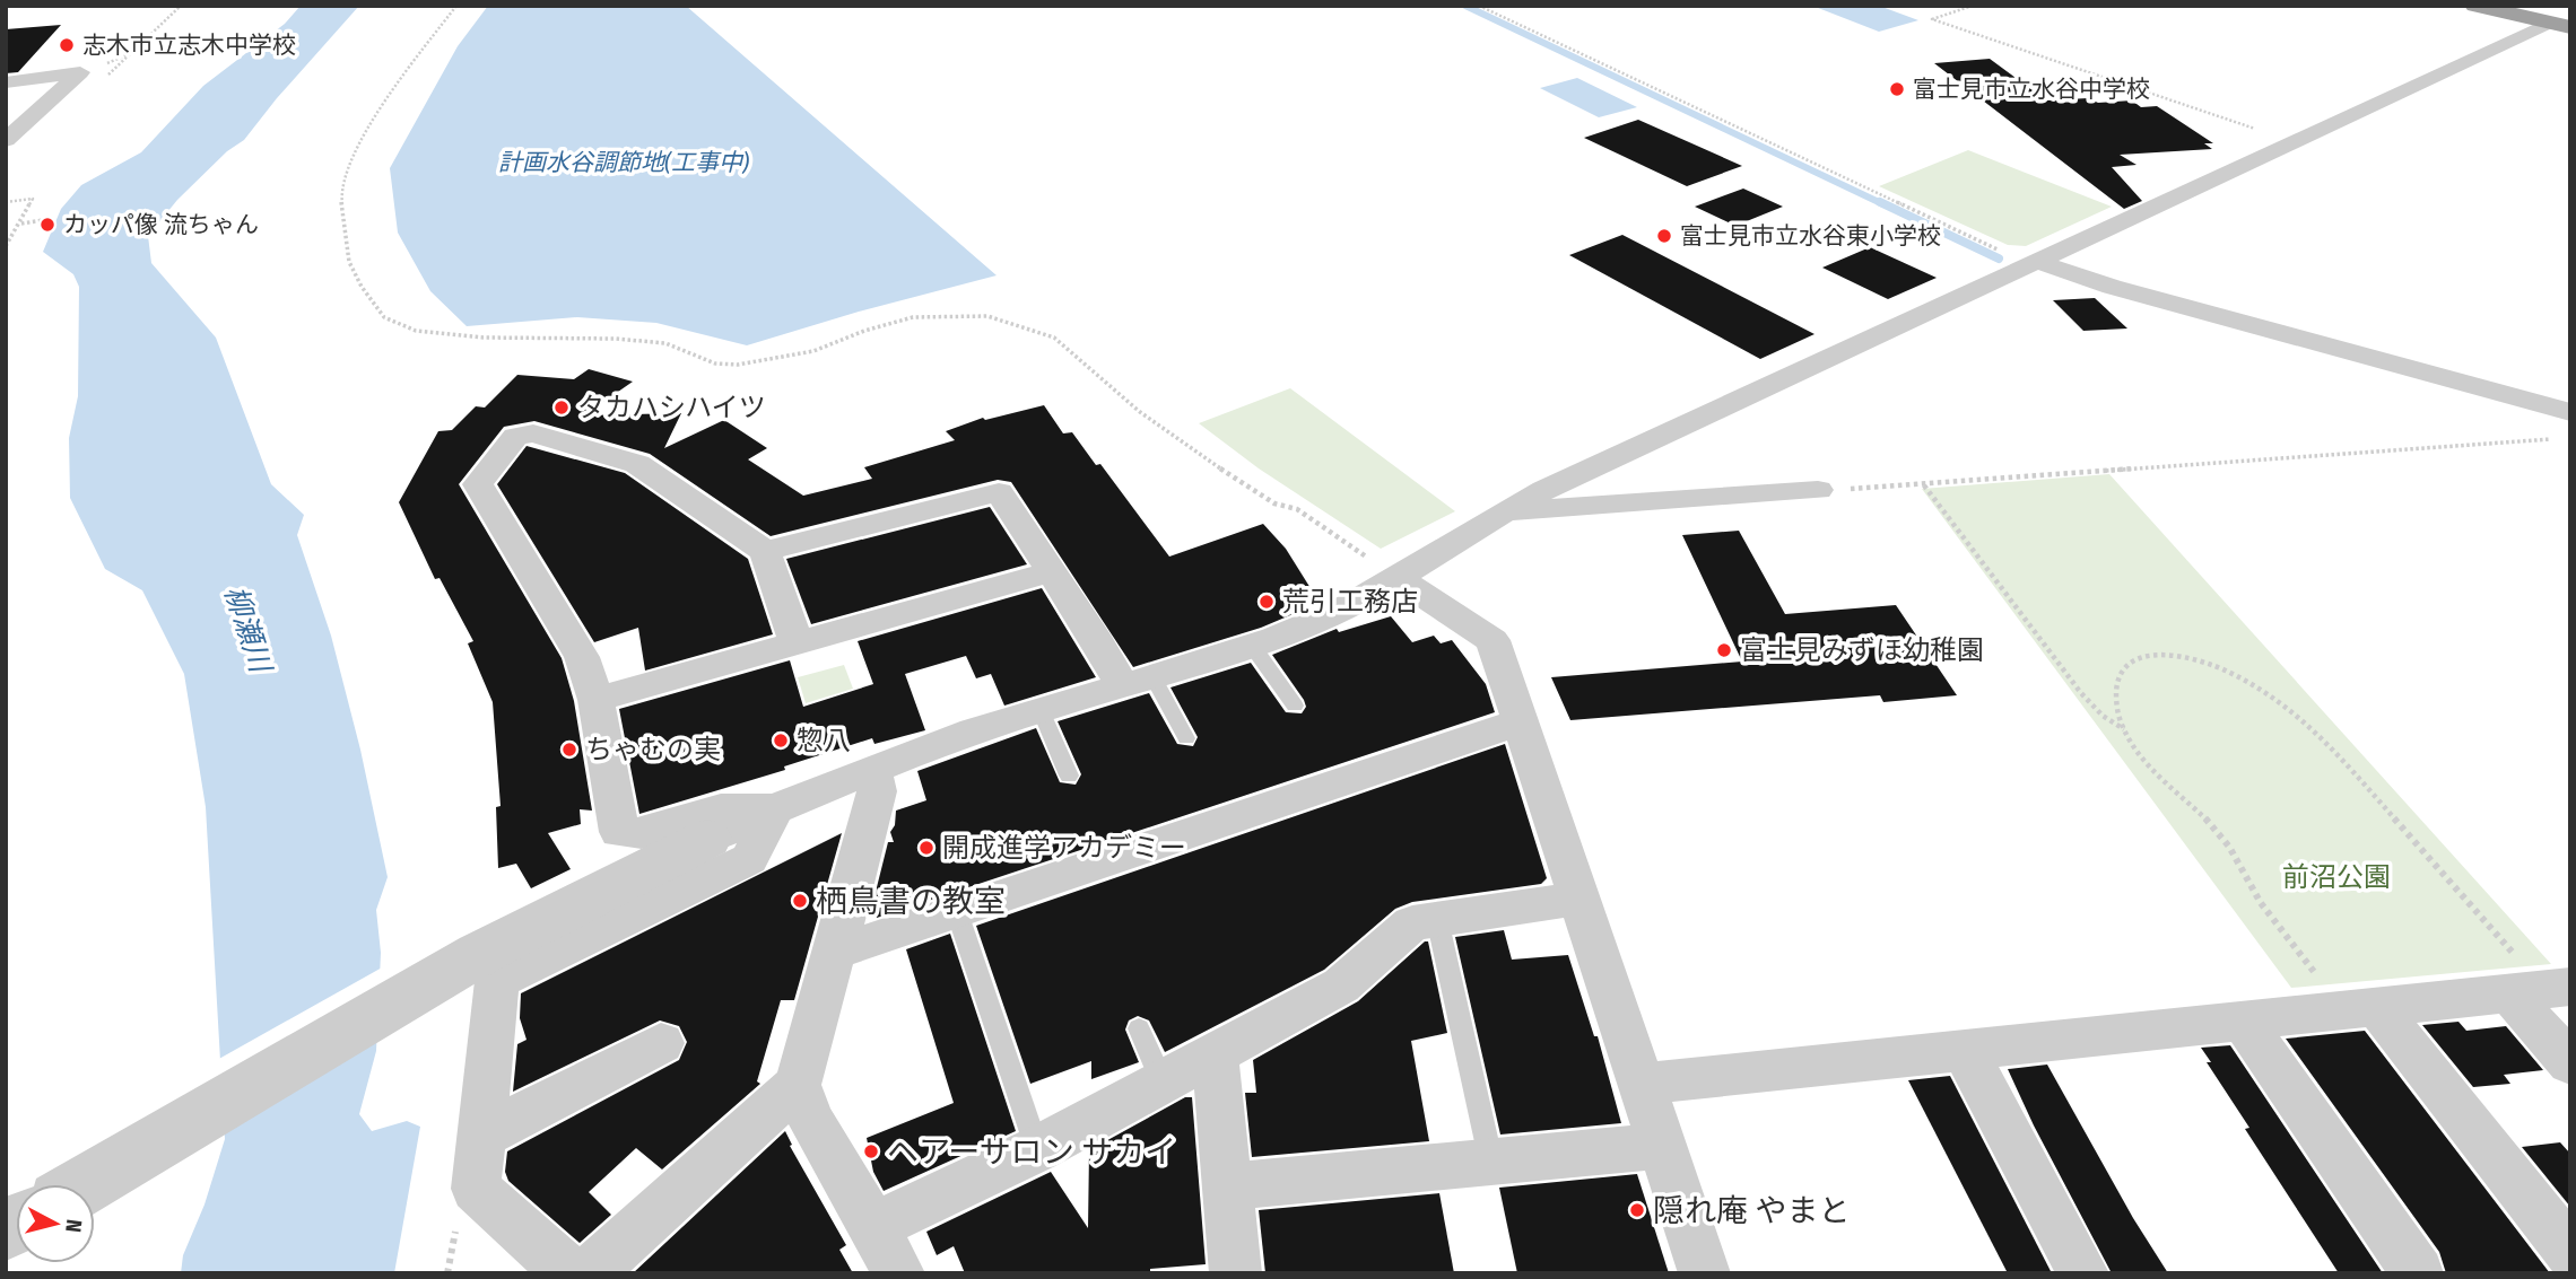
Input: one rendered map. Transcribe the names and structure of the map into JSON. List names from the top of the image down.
{
  "water": ["計画水谷調節地(工事中)", "柳瀬川"],
  "parks": ["前沼公園"],
  "places": [
    "志木市立志木中学校",
    "富士見市立水谷中学校",
    "カッパ像 流ちゃん",
    "富士見市立水谷東小学校",
    "タカハシハイツ",
    "荒引工務店",
    "富士見みずほ幼稚園",
    "惣八",
    "ちゃむの実",
    "開成進学アカデミー",
    "栖鳥書の教室",
    "ヘアーサロン サカイ",
    "隠れ庵 やまと"
  ],
  "north": "right"
}
